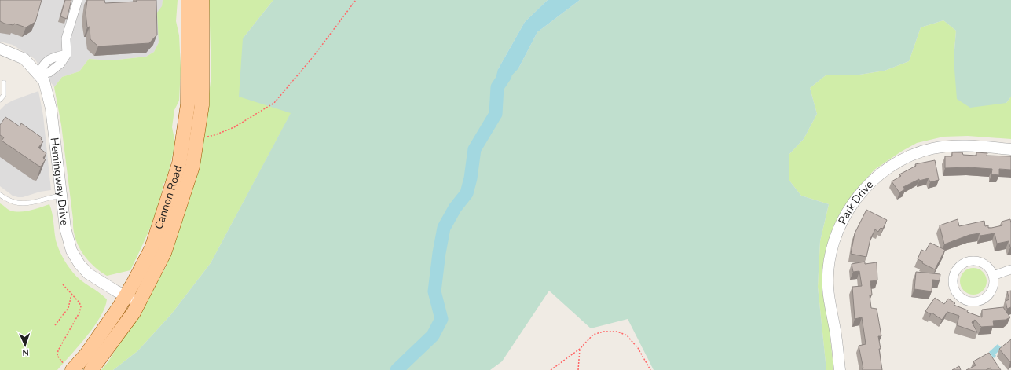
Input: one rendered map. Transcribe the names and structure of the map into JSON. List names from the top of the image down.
{
  "streets": {
    "main road": ["Cannon Road"],
    "street": ["Hemingway Drive", "Park Drive"]
  },
  "crossings": [
    ["Hemingway Drive", "Cannon Road"]
  ],
  "north": "bottom"
}
